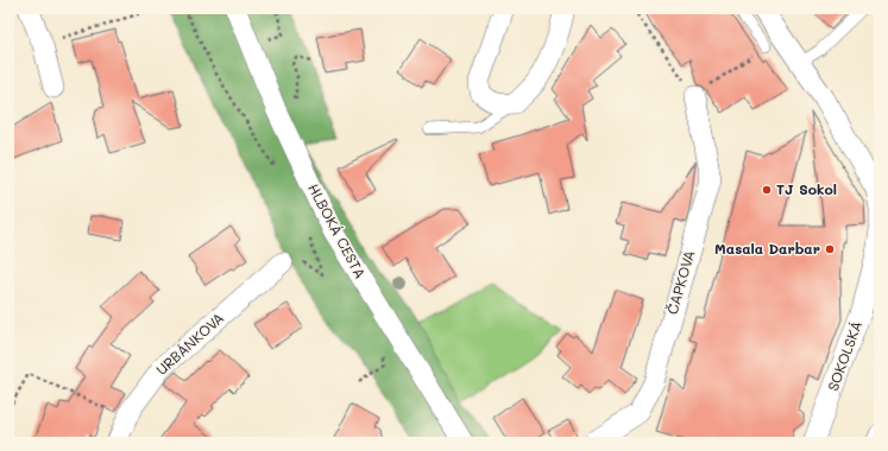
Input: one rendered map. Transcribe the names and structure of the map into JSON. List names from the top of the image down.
{
  "streets": {
    "street": [
      "HLBOKÁ CESTA",
      "ČAPKOVA",
      "URBÁNKOVA",
      "SOKOLSKÁ"
    ]
  },
  "places": ["TJ Sokol", "Masala Darbar"]
}
